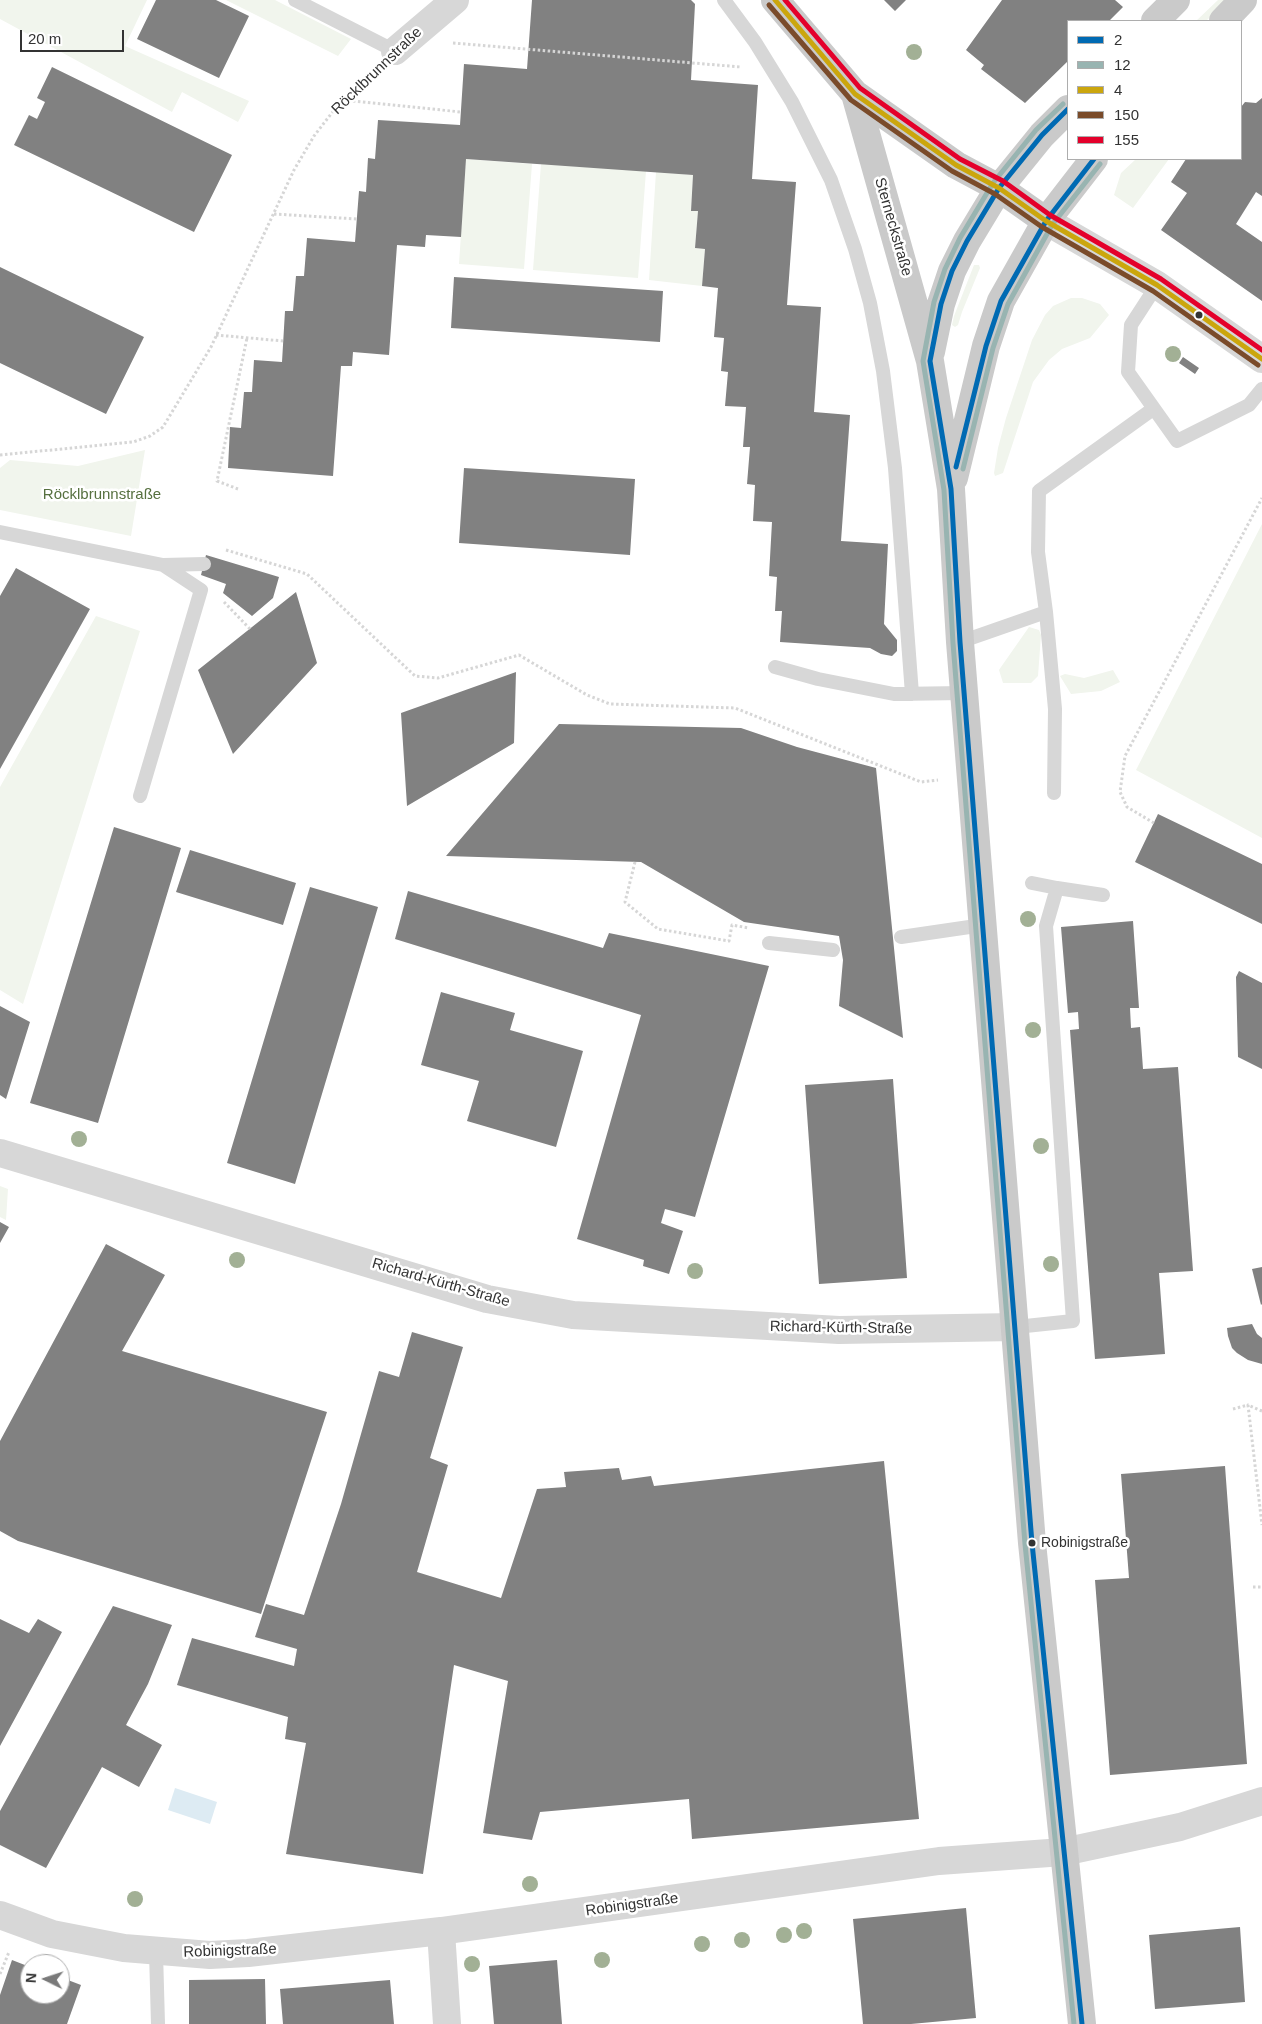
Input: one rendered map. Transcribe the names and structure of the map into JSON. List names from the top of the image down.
{
  "streets": {
    "main road": ["Sterneckstraße"],
    "street": ["Röcklbrunnstraße", "Richard-Kürth-Straße", "Robinigstraße"]
  },
  "crossings": [
    ["Sterneckstraße", "Richard-Kürth-Straße"],
    ["Sterneckstraße", "Robinigstraße"]
  ],
  "parks": ["Röcklbrunnstraße"],
  "places": ["Robinigstraße"],
  "lines": [
    "transit line 4",
    "transit line 155",
    "transit line 150",
    "transit line 12",
    "transit line 2"
  ],
  "legend": [
    "2",
    "12",
    "4",
    "150",
    "155"
  ],
  "scale_bar": "20 m",
  "north": "left"
}
